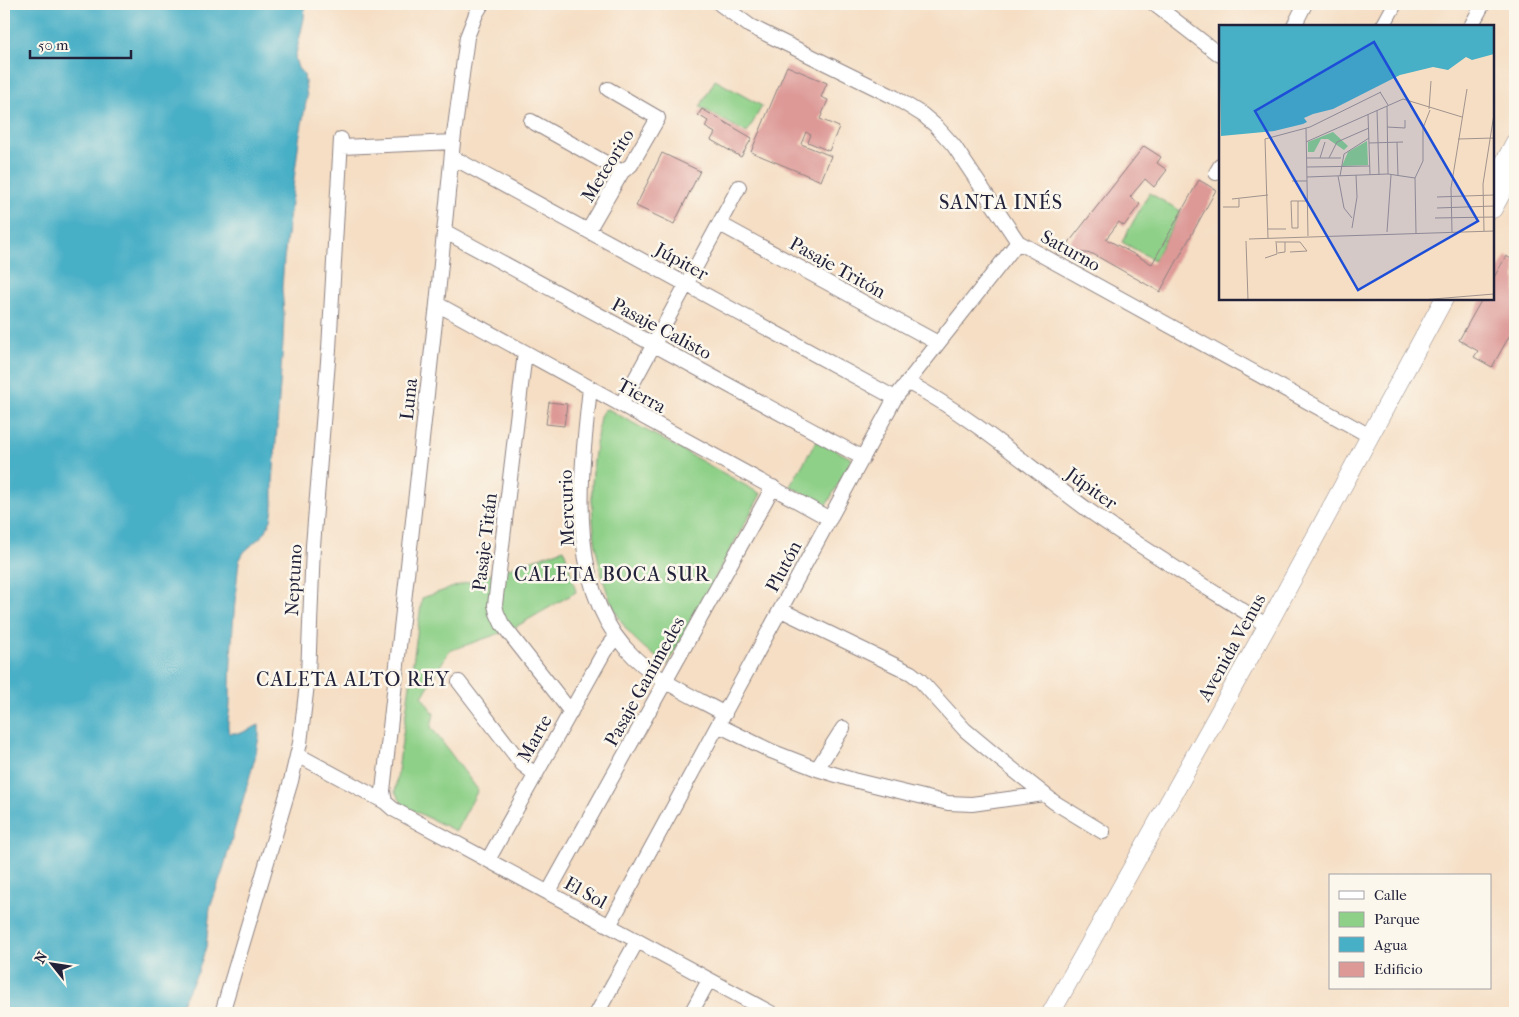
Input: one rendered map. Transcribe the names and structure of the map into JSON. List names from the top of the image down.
{
  "streets": {
    "street": [
      "Meteorito",
      "Saturno",
      "Júpiter",
      "Pasaje Tritón",
      "Pasaje Calisto",
      "Tierra",
      "Luna",
      "Mercurio",
      "Pasaje Titán",
      "Plutón",
      "Neptuno",
      "Avenida Venus",
      "Pasaje Ganímedes",
      "Marte",
      "El Sol"
    ]
  },
  "crossings": [
    ["Meteorito", "Júpiter"],
    ["Saturno", "Plutón"],
    ["Saturno", "Avenida Venus"],
    ["Júpiter", "Luna"],
    ["Júpiter", "Plutón"],
    ["Júpiter", "Avenida Venus"],
    ["Pasaje Tritón", "Plutón"],
    ["Pasaje Calisto", "Luna"],
    ["Pasaje Calisto", "Plutón"],
    ["Tierra", "Luna"],
    ["Tierra", "Mercurio"],
    ["Tierra", "Pasaje Titán"],
    ["Tierra", "Plutón"],
    ["Tierra", "Pasaje Ganímedes"],
    ["Luna", "Neptuno"],
    ["Luna", "El Sol"],
    ["Mercurio", "Plutón"],
    ["Mercurio", "Pasaje Ganímedes"],
    ["Mercurio", "Marte"],
    ["Pasaje Titán", "Marte"],
    ["Plutón", "El Sol"],
    ["Neptuno", "El Sol"],
    ["Pasaje Ganímedes", "El Sol"],
    ["Marte", "El Sol"]
  ],
  "districts": ["SANTA INÉS", "CALETA BOCA SUR", "CALETA ALTO REY"],
  "legend": [
    "Calle",
    "Parque",
    "Agua",
    "Edificio"
  ],
  "scale_bar": "50 m",
  "north": "top left"
}
